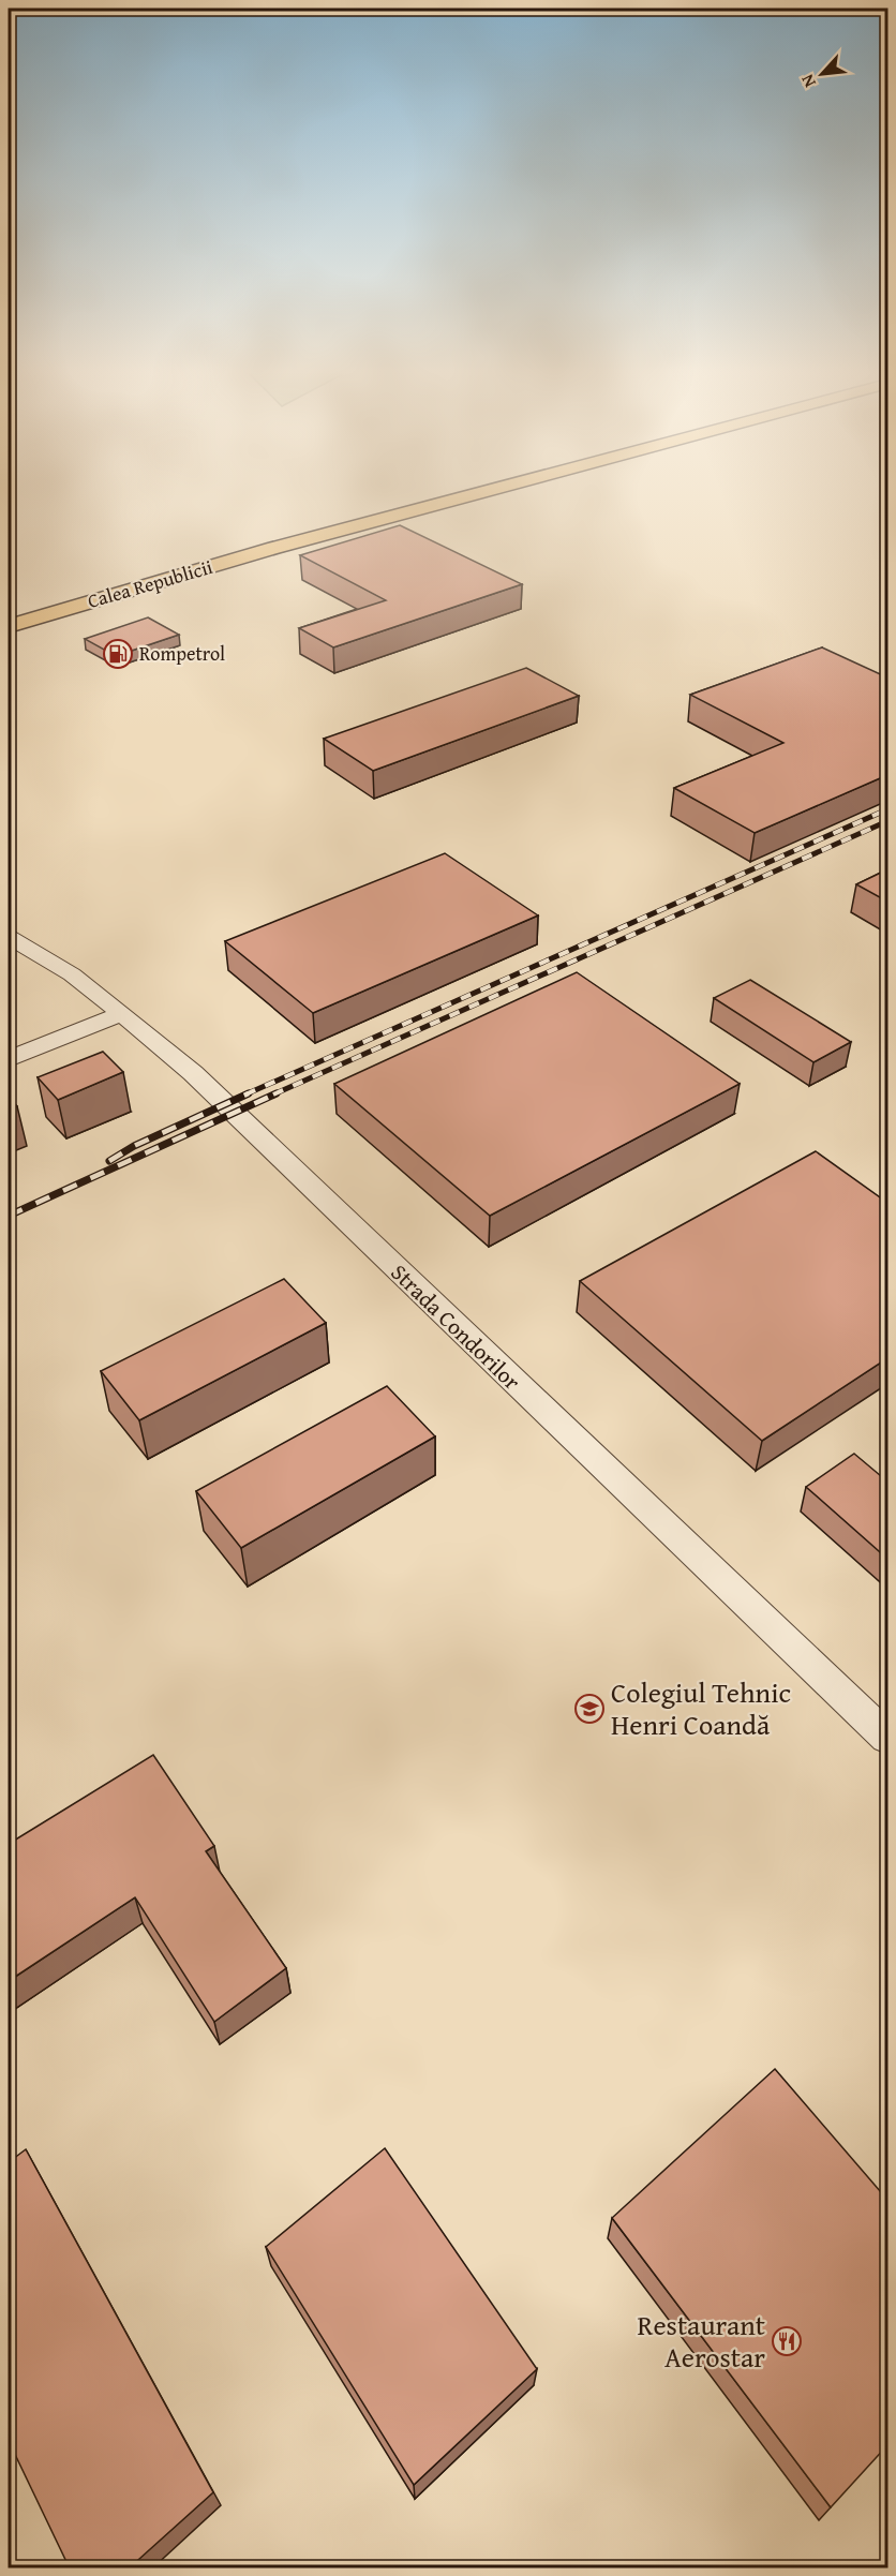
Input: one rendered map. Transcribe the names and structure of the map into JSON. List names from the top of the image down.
{
  "streets": {
    "main road": ["Calea Republicii"],
    "street": ["Strada Condorilor"]
  },
  "places": {
    "fuel station": ["Rompetrol"],
    "school or university": ["Colegiul Tehnic Henri Coandă"],
    "restaurant": ["Restaurant Aerostar"]
  },
  "north": "bottom left"
}
